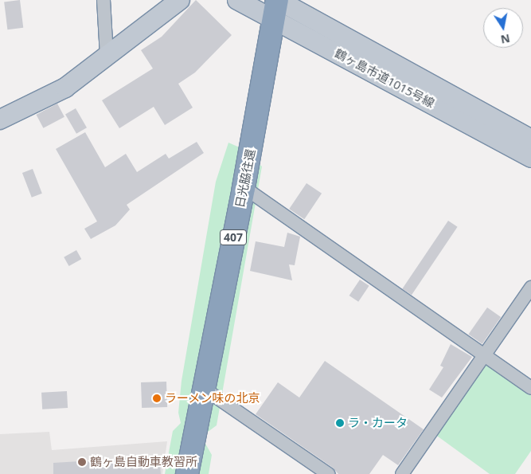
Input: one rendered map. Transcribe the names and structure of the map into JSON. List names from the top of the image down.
{
  "streets": {
    "highway": ["日光脇往還", "407"],
    "street": ["鶴ヶ島市道1015号線"]
  },
  "crossings": [
    ["鶴ヶ島市道1015号線", "日光脇往還"]
  ],
  "places": ["ラーメン味の北京", "ラ・カータ", "鶴ヶ島自動車教習所"],
  "north": "bottom"
}
